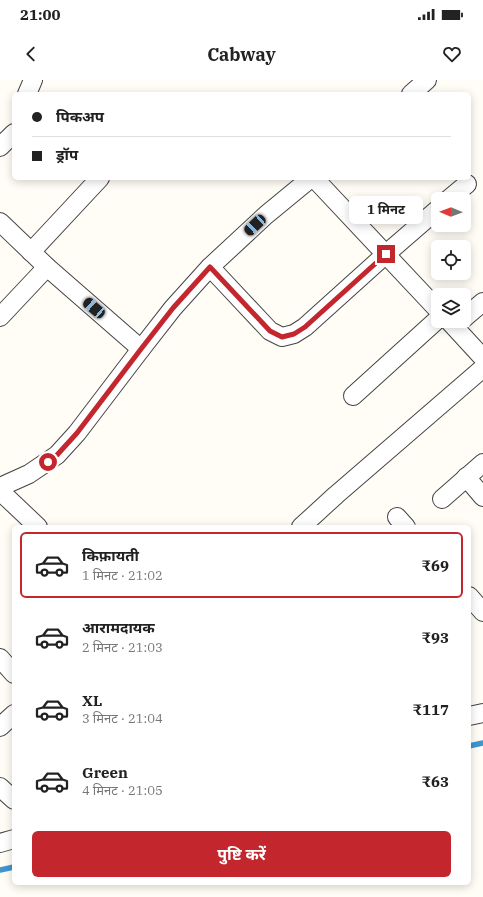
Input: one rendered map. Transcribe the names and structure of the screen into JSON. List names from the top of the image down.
{
  "north": "left",
  "page": {
    "status": "21:00",
    "header": "Cabway",
    "banner": ["पिकअप", "ड्रॉप"],
    "bubble": "1 मिनट",
    "list": [
      {
        "name": "किफ़ायती",
        "note": "1 मिनट · 21:02",
        "value": "₹69"
      },
      {
        "name": "आरामदायक",
        "note": "2 मिनट · 21:03",
        "value": "₹93"
      },
      {
        "name": "XL",
        "note": "3 मिनट · 21:04",
        "value": "₹117"
      },
      {
        "name": "Green",
        "note": "4 मिनट · 21:05",
        "value": "₹63"
      }
    ],
    "buttons": "पुष्टि करें"
  }
}
